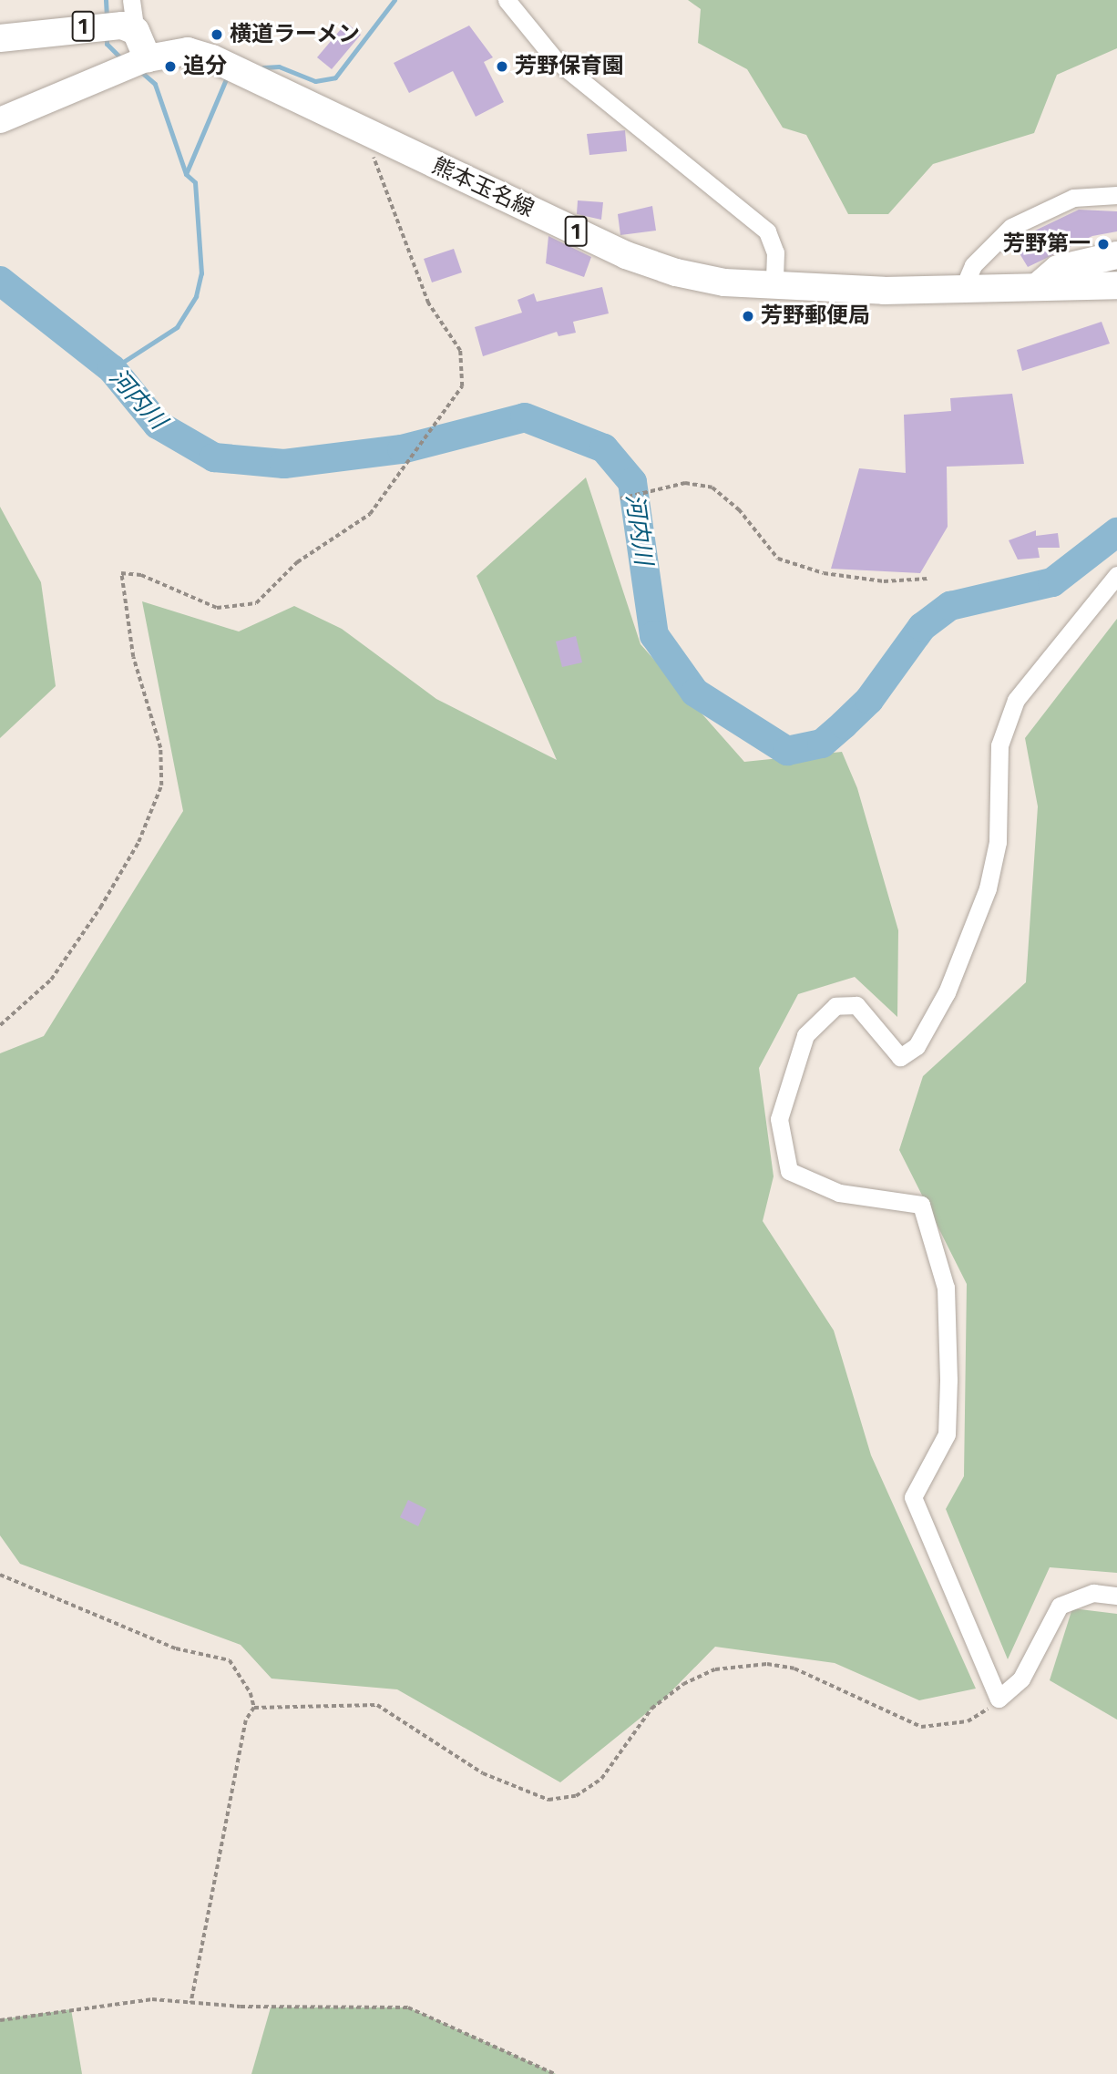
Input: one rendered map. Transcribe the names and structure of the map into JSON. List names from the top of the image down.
{
  "streets": {
    "main road": ["1", "熊本玉名線"]
  },
  "water": ["河内川"],
  "places": [
    "横道ラーメン",
    "追分",
    "芳野保育園",
    "芳野第一",
    "芳野郵便局"
  ]
}
